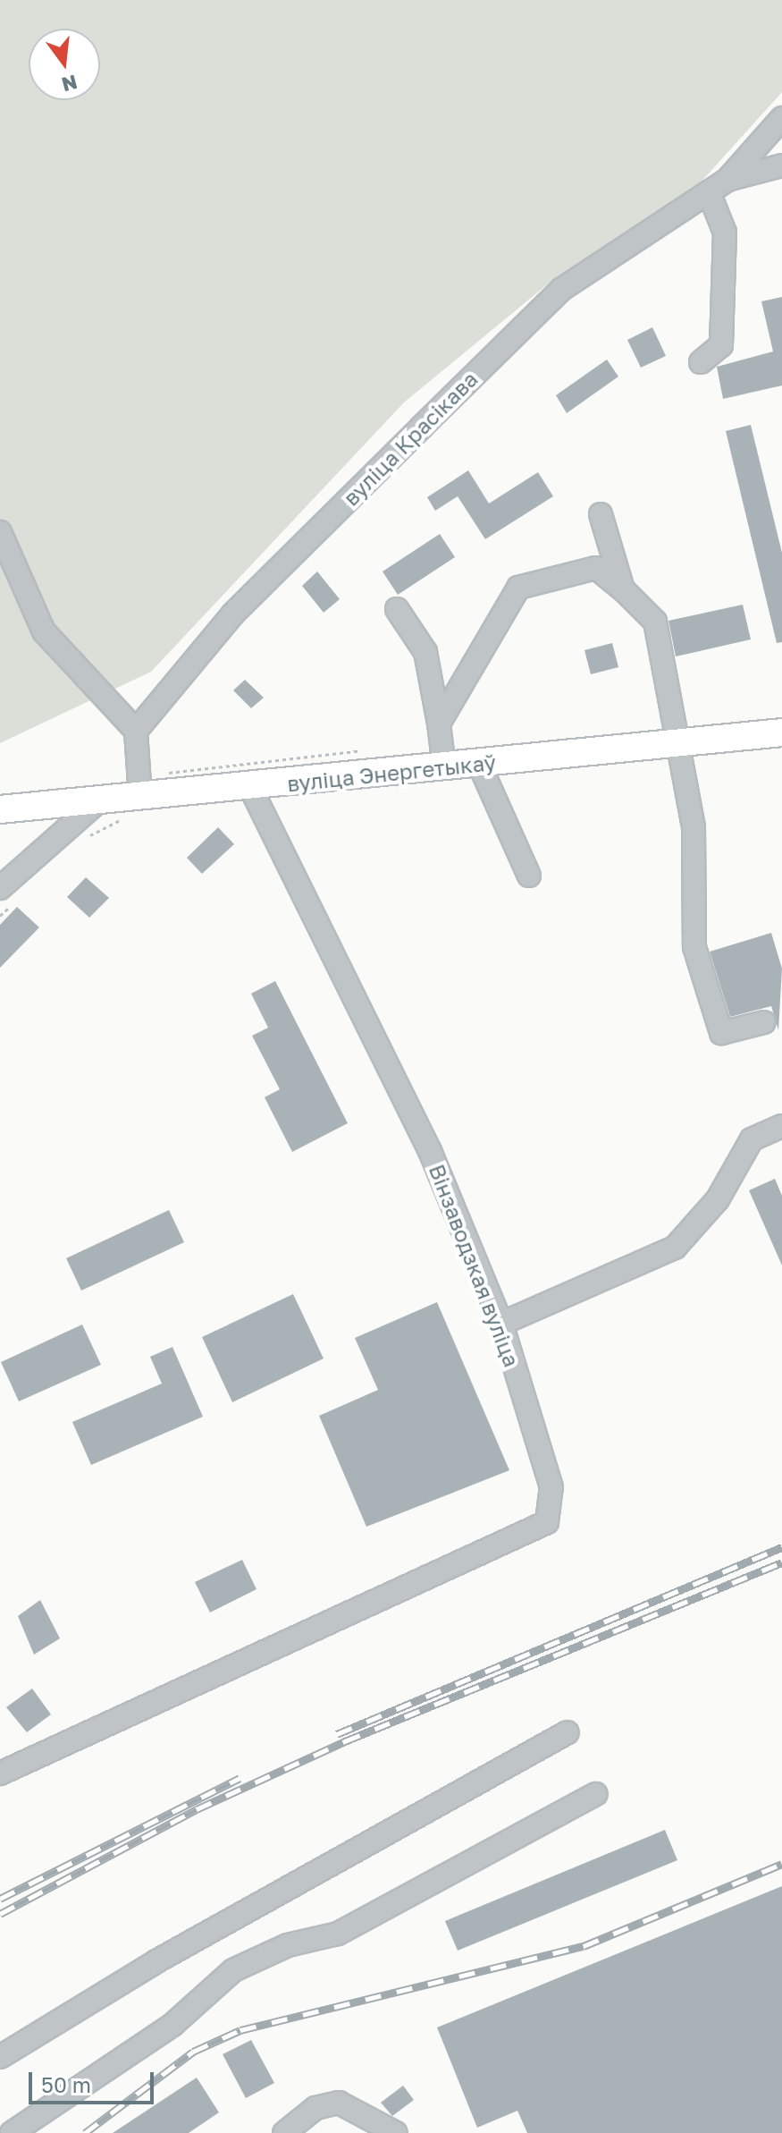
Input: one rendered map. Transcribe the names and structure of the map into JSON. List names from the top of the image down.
{
  "streets": {
    "main road": ["вуліца Энергетыкаў"],
    "street": ["вуліца Красікава", "Вінзаводзкая вуліца"]
  },
  "crossings": [
    ["вуліца Энергетыкаў", "Вінзаводзкая вуліца"]
  ],
  "scale_bar": "50 m",
  "north": "bottom"
}
